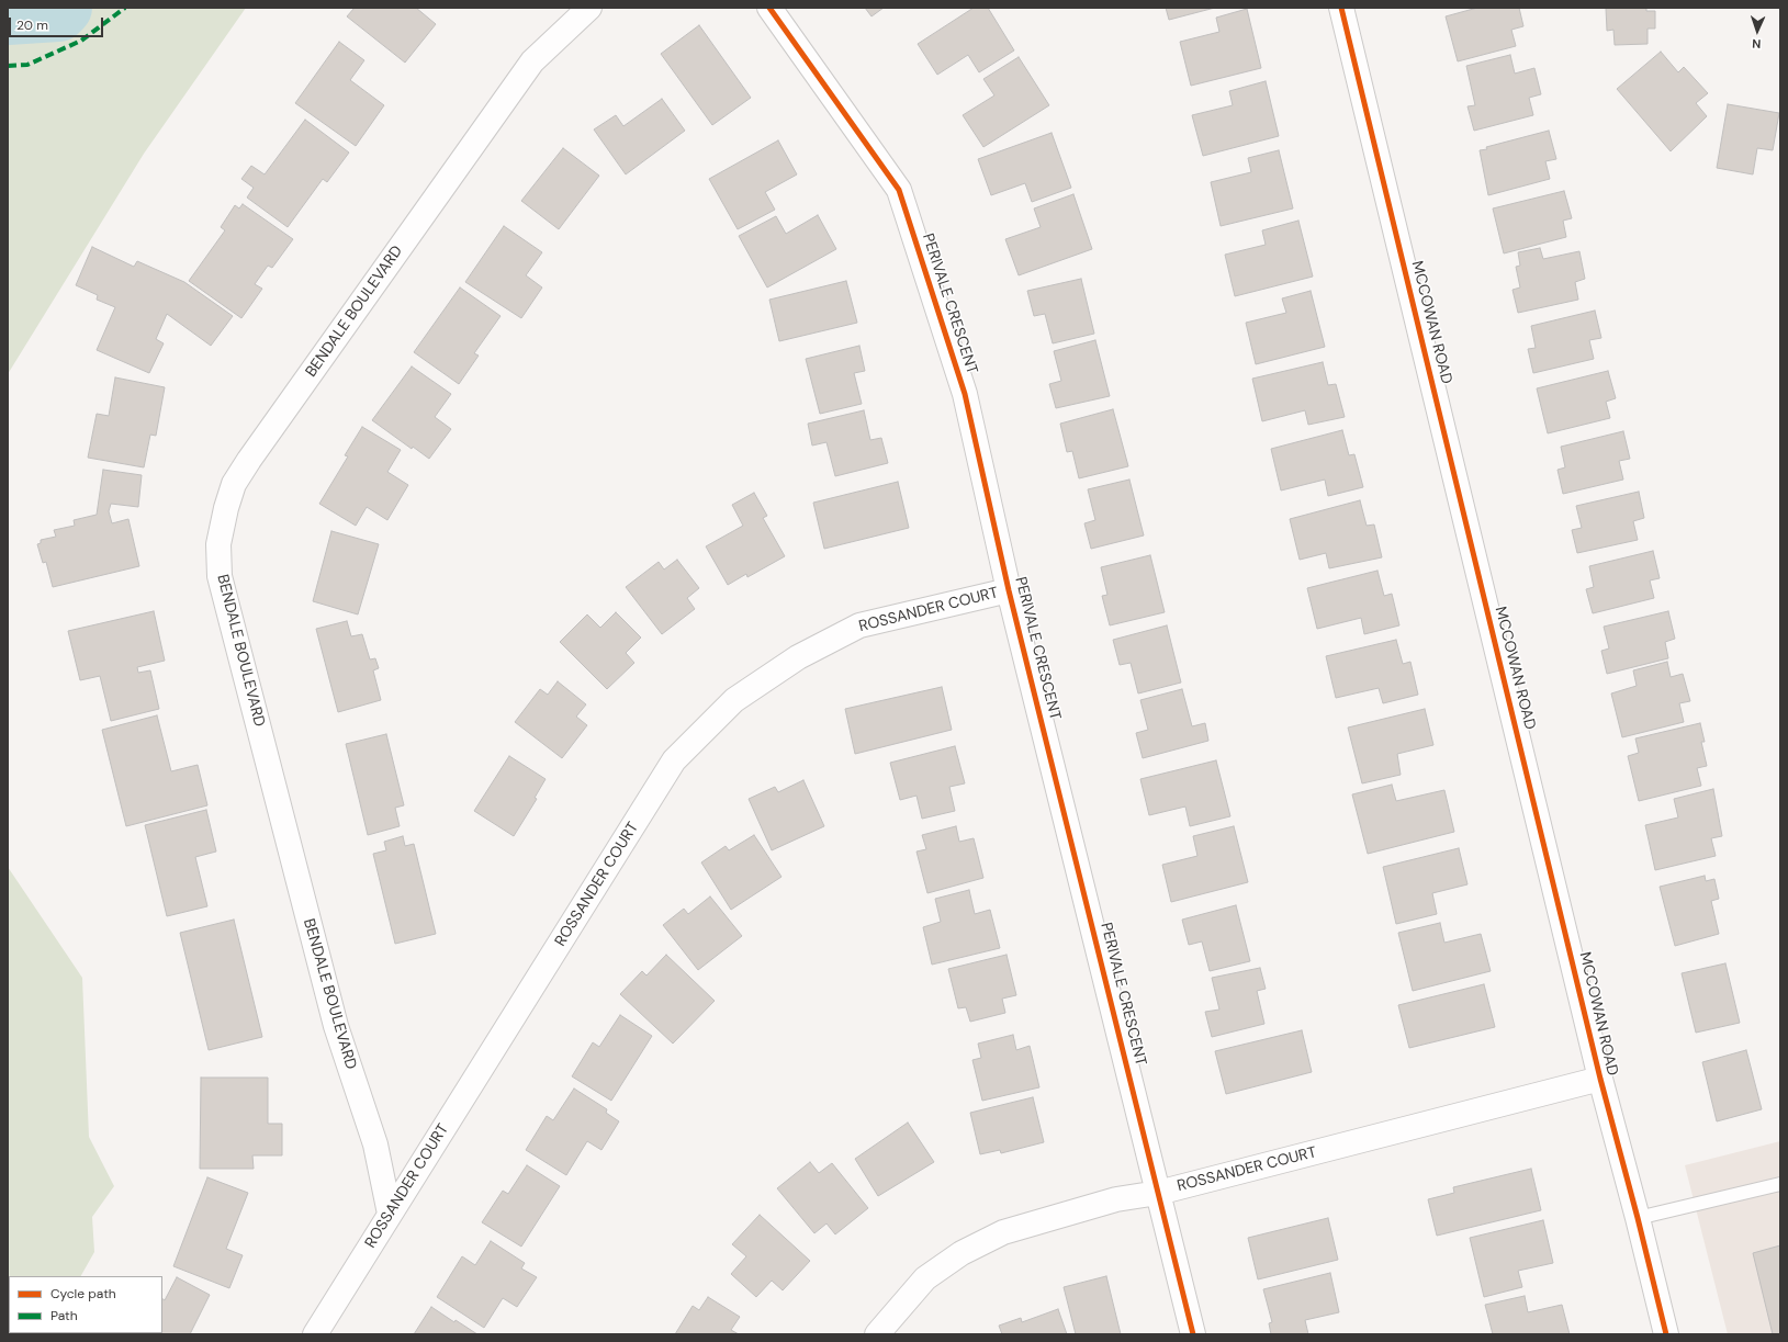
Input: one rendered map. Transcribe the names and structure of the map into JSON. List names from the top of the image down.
{
  "streets": {
    "street": [
      "PERIVALE CRESCENT",
      "BENDALE BOULEVARD",
      "MCCOWAN ROAD",
      "ROSSANDER COURT"
    ]
  },
  "crossings": [
    ["PERIVALE CRESCENT", "ROSSANDER COURT"],
    ["BENDALE BOULEVARD", "ROSSANDER COURT"],
    ["MCCOWAN ROAD", "ROSSANDER COURT"]
  ],
  "legend": ["Cycle path", "Path"],
  "scale_bar": "20 m",
  "north": "bottom"
}
